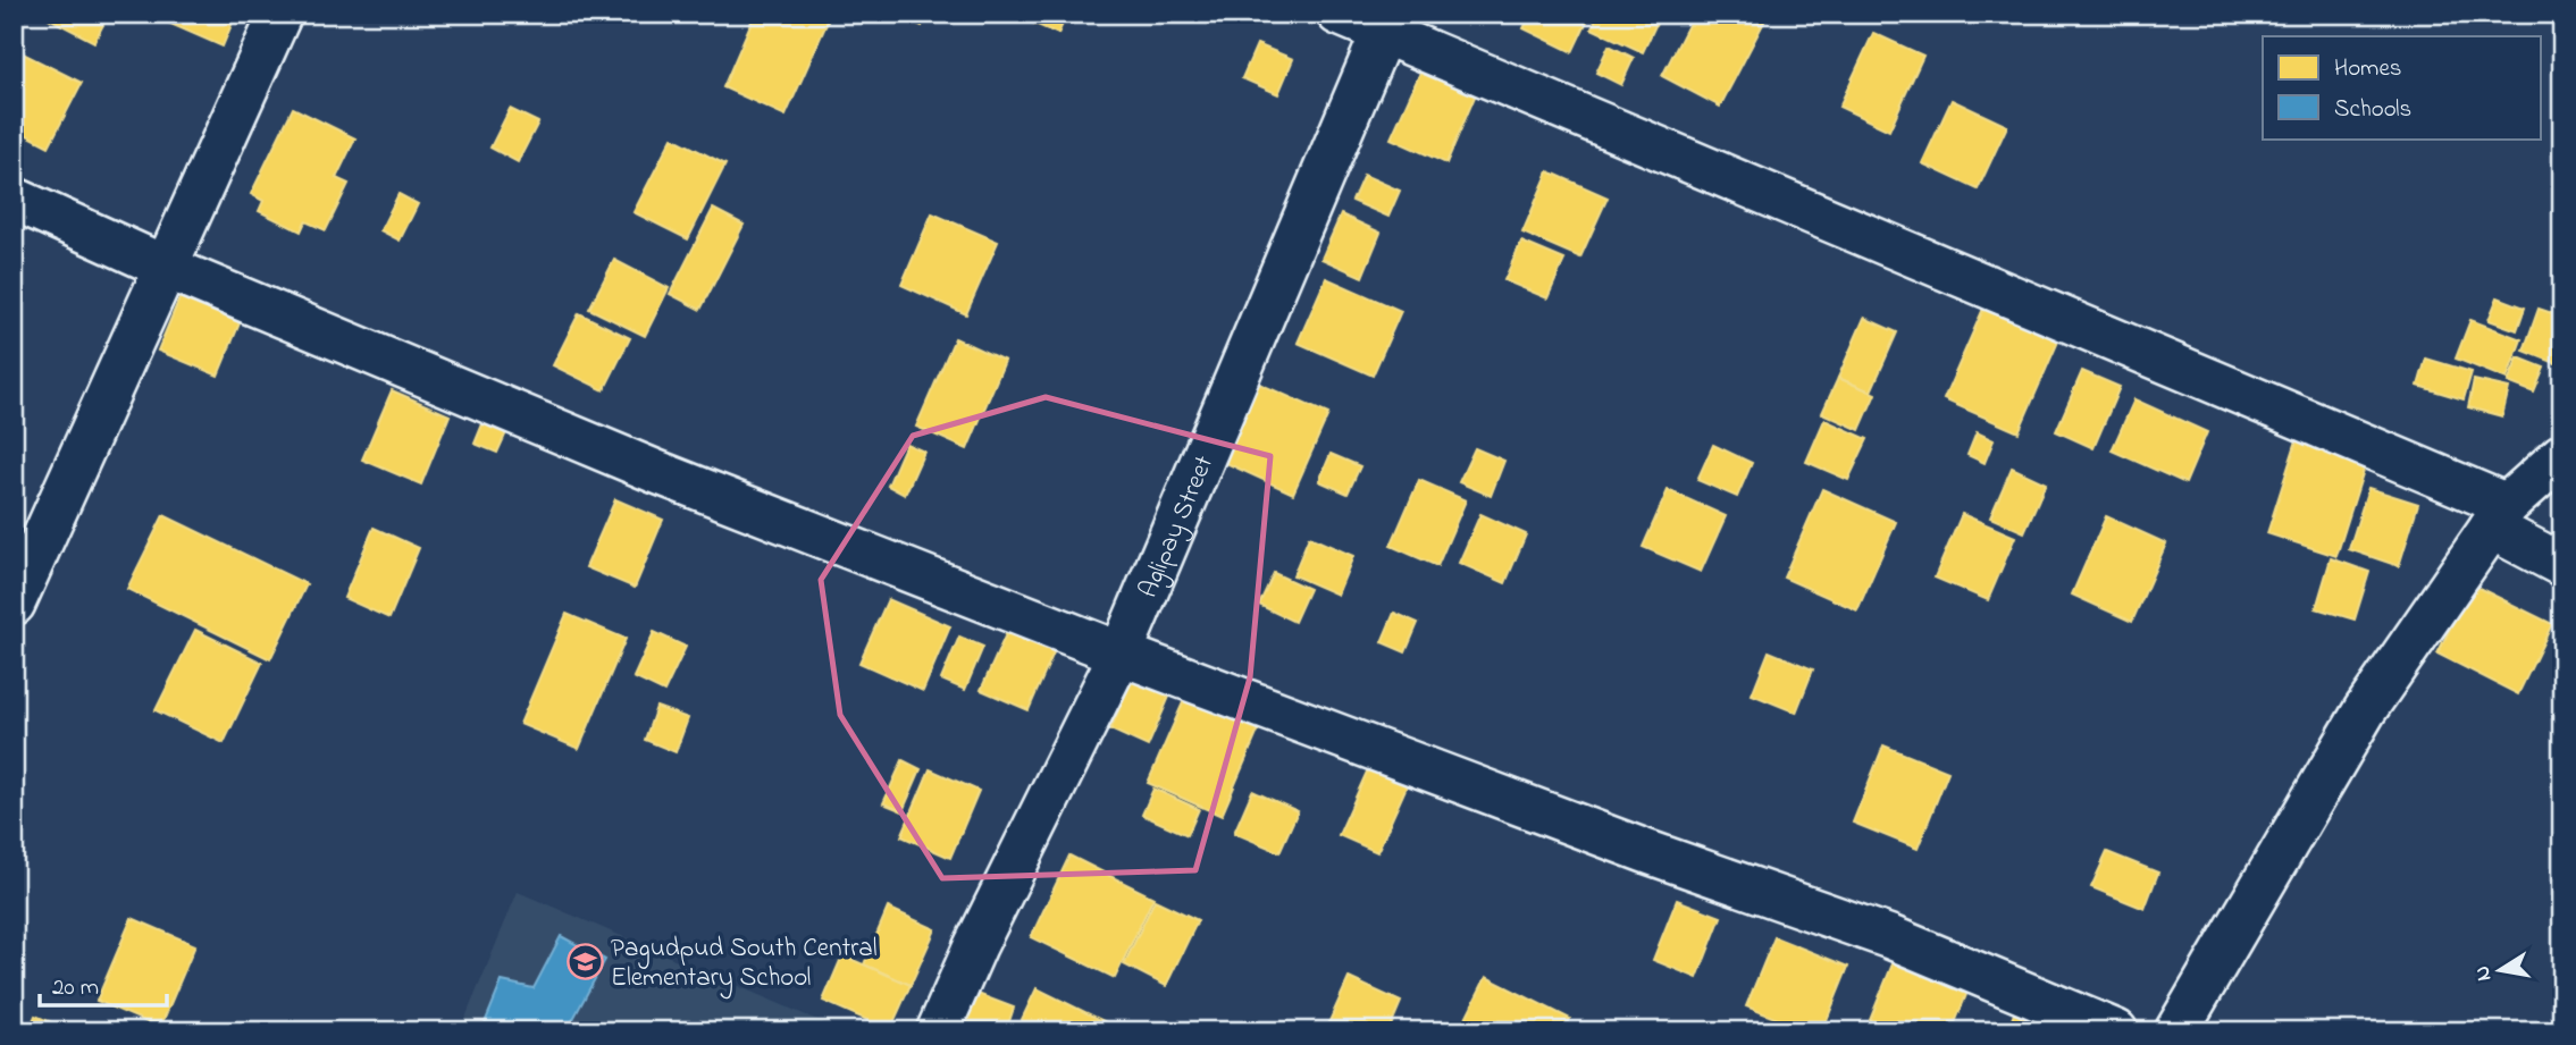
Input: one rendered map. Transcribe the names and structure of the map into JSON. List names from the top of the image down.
{
  "streets": {
    "street": ["Aglipay Street"]
  },
  "places": {
    "school or university": ["Pagudpud South Central Elementary School"]
  },
  "legend": ["Homes", "Schools"],
  "scale_bar": "20 m",
  "north": "left"
}
